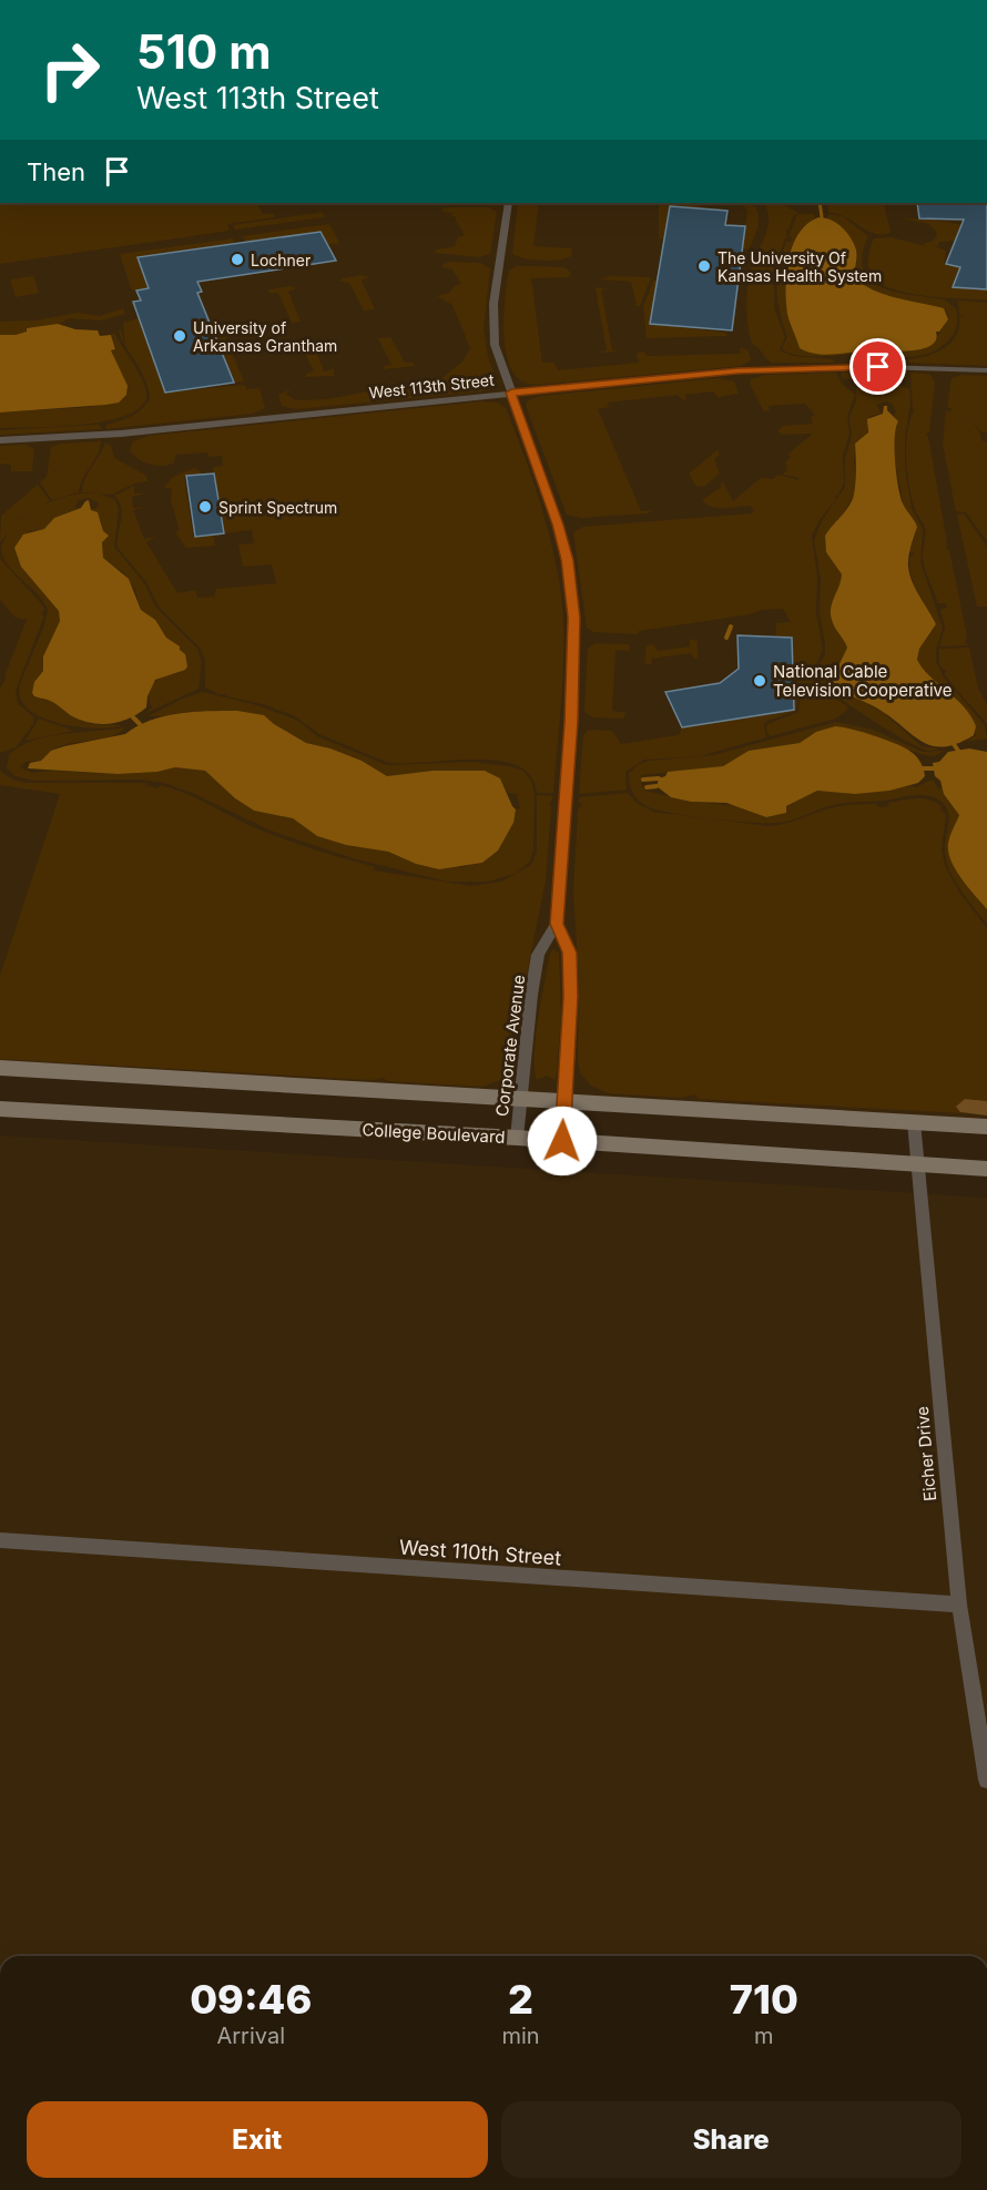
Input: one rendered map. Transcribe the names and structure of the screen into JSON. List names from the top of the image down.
{
  "streets": {
    "main road": ["College Boulevard"],
    "street": [
      "West 113th Street",
      "Corporate Avenue",
      "Eicher Drive",
      "West 110th Street"
    ]
  },
  "crossings": [
    ["West 113th Street", "Corporate Avenue"],
    ["Corporate Avenue", "College Boulevard"],
    ["College Boulevard", "Eicher Drive"],
    ["Eicher Drive", "West 110th Street"]
  ],
  "places": [
    "Lochner",
    "The University Of Kansas Health System",
    "University of Arkansas Grantham",
    "Sprint Spectrum",
    "National Cable Television Cooperative"
  ],
  "page": {
    "turn": ["510 m", "West 113th Street"],
    "then": "Then",
    "eta": [
      "09:46",
      "Arrival",
      "2",
      "min",
      "710",
      "m"
    ],
    "buttons": ["Exit", "Share"]
  }
}
